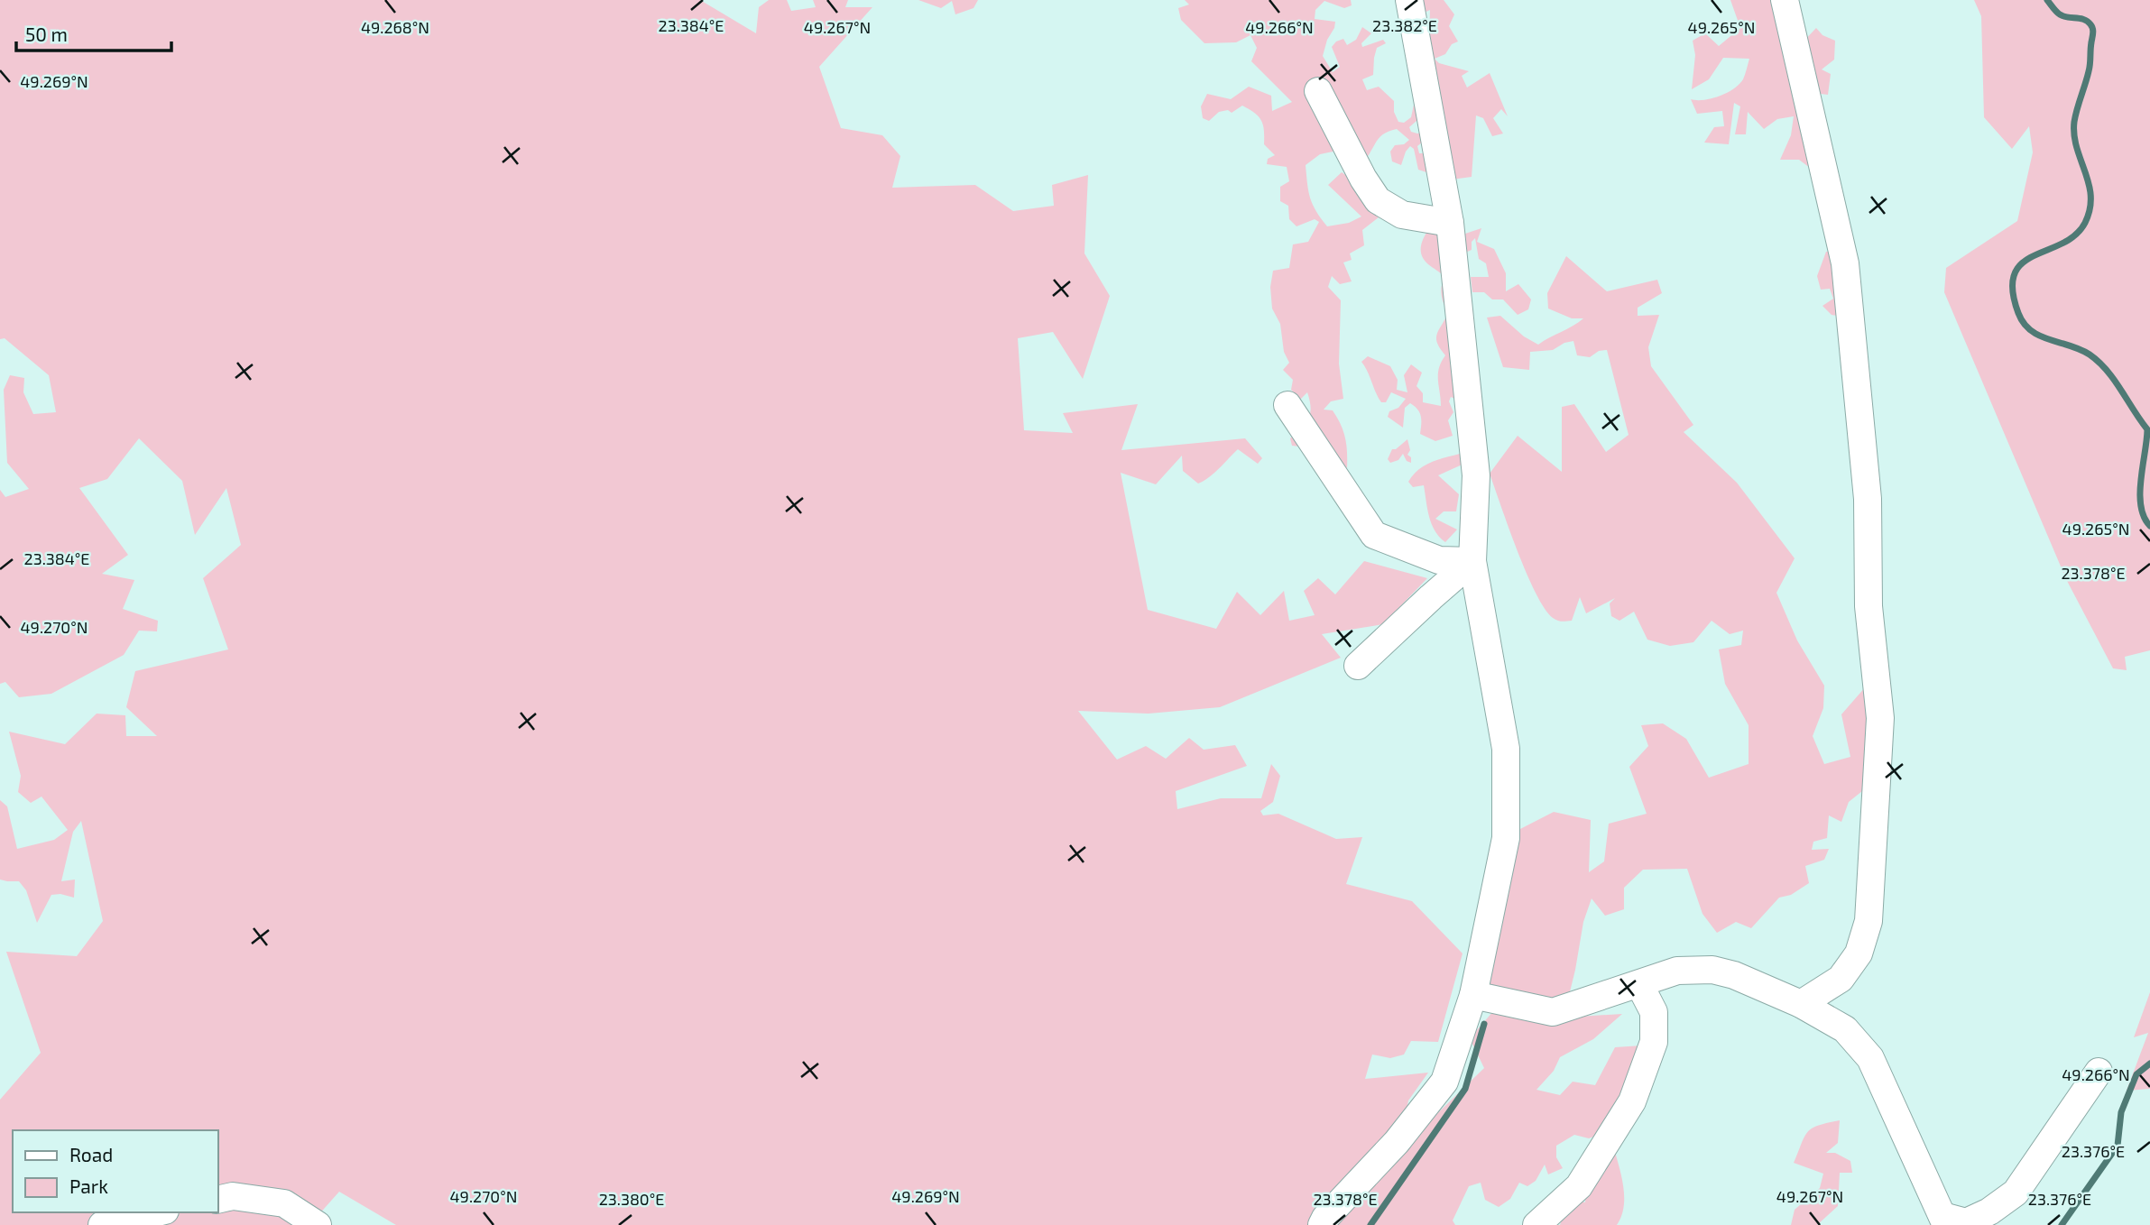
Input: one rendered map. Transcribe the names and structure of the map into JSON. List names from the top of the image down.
{
  "legend": ["Road", "Park"],
  "scale_bar": "50 m",
  "coordinates": [
    "23.384°E",
    "23.382°E",
    "49.268°N",
    "49.267°N",
    "49.266°N",
    "49.265°N",
    "49.269°N",
    "23.378°E",
    "49.270°N",
    "23.376°E",
    "23.380°E"
  ]
}
